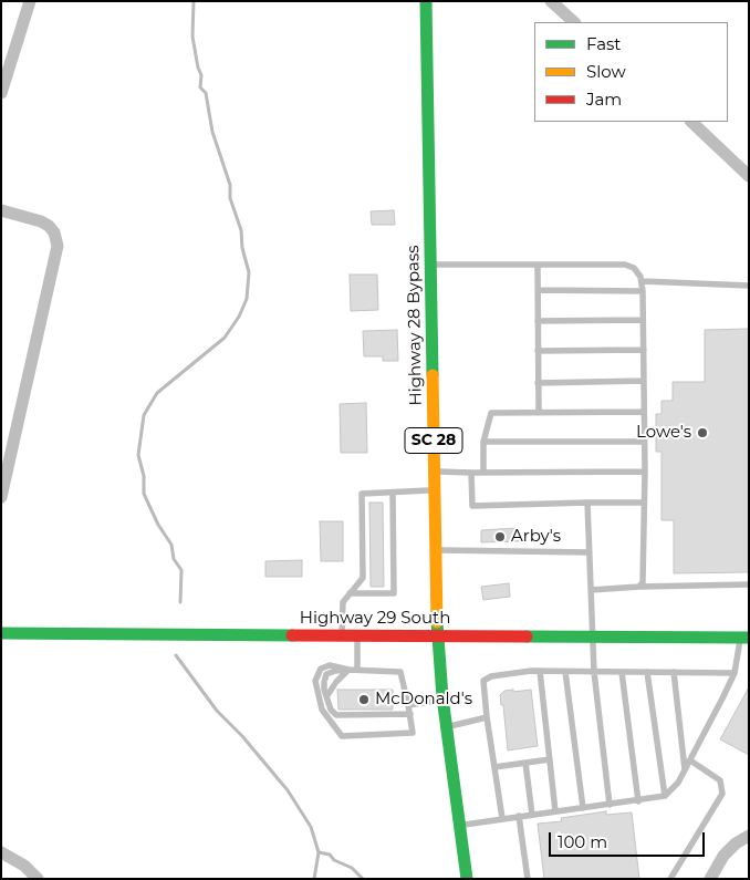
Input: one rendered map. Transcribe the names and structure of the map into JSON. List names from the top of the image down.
{
  "streets": {
    "main road": ["Highway 28 Bypass", "SC 28", "Highway 29 South"]
  },
  "crossings": [
    ["Highway 28 Bypass", "Highway 29 South"]
  ],
  "places": ["Lowe's", "Arby's", "McDonald's"],
  "legend": ["Fast", "Slow", "Jam"],
  "scale_bar": "100 m"
}
